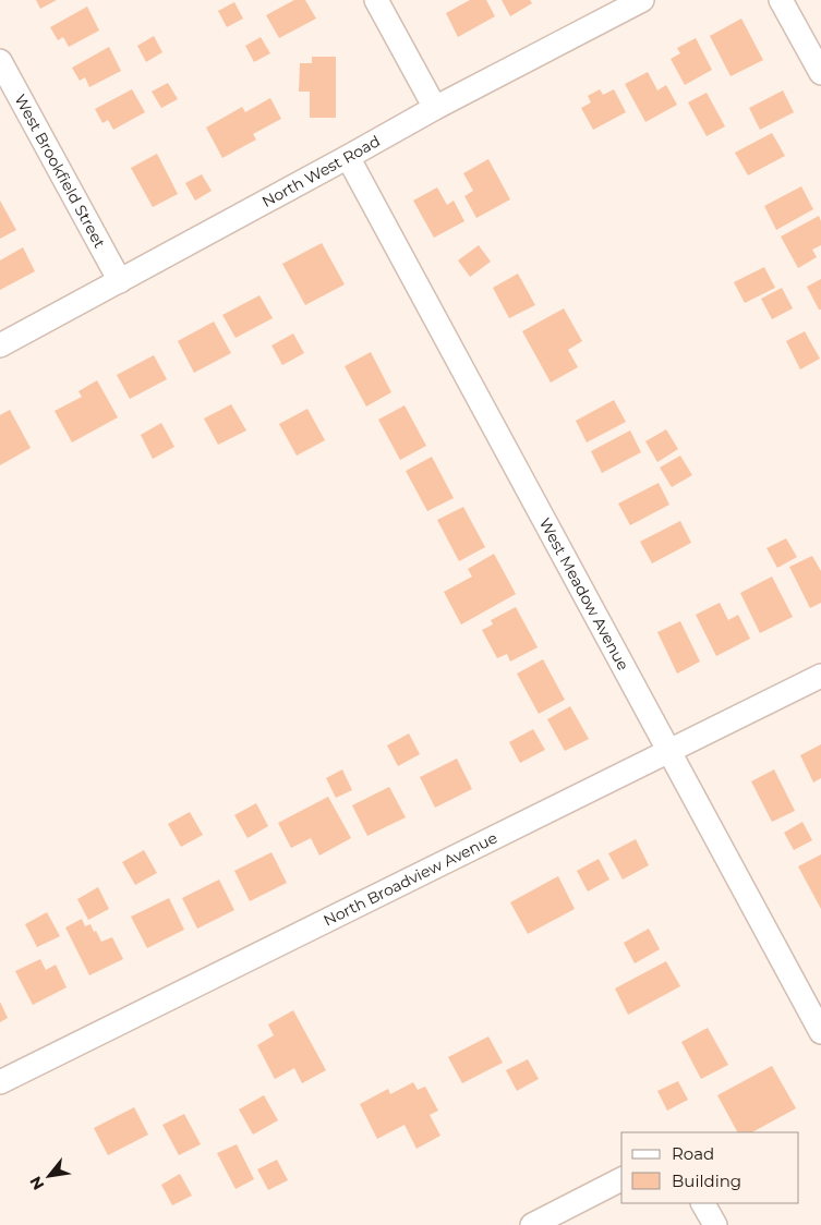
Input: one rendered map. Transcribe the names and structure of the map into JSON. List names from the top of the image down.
{
  "streets": {
    "street": [
      "West Brookfield Street",
      "North West Road",
      "West Meadow Avenue",
      "North Broadview Avenue"
    ]
  },
  "crossings": [
    ["West Brookfield Street", "North West Road"],
    ["North West Road", "West Meadow Avenue"],
    ["West Meadow Avenue", "North Broadview Avenue"]
  ],
  "legend": ["Road", "Building"],
  "north": "bottom left"
}
